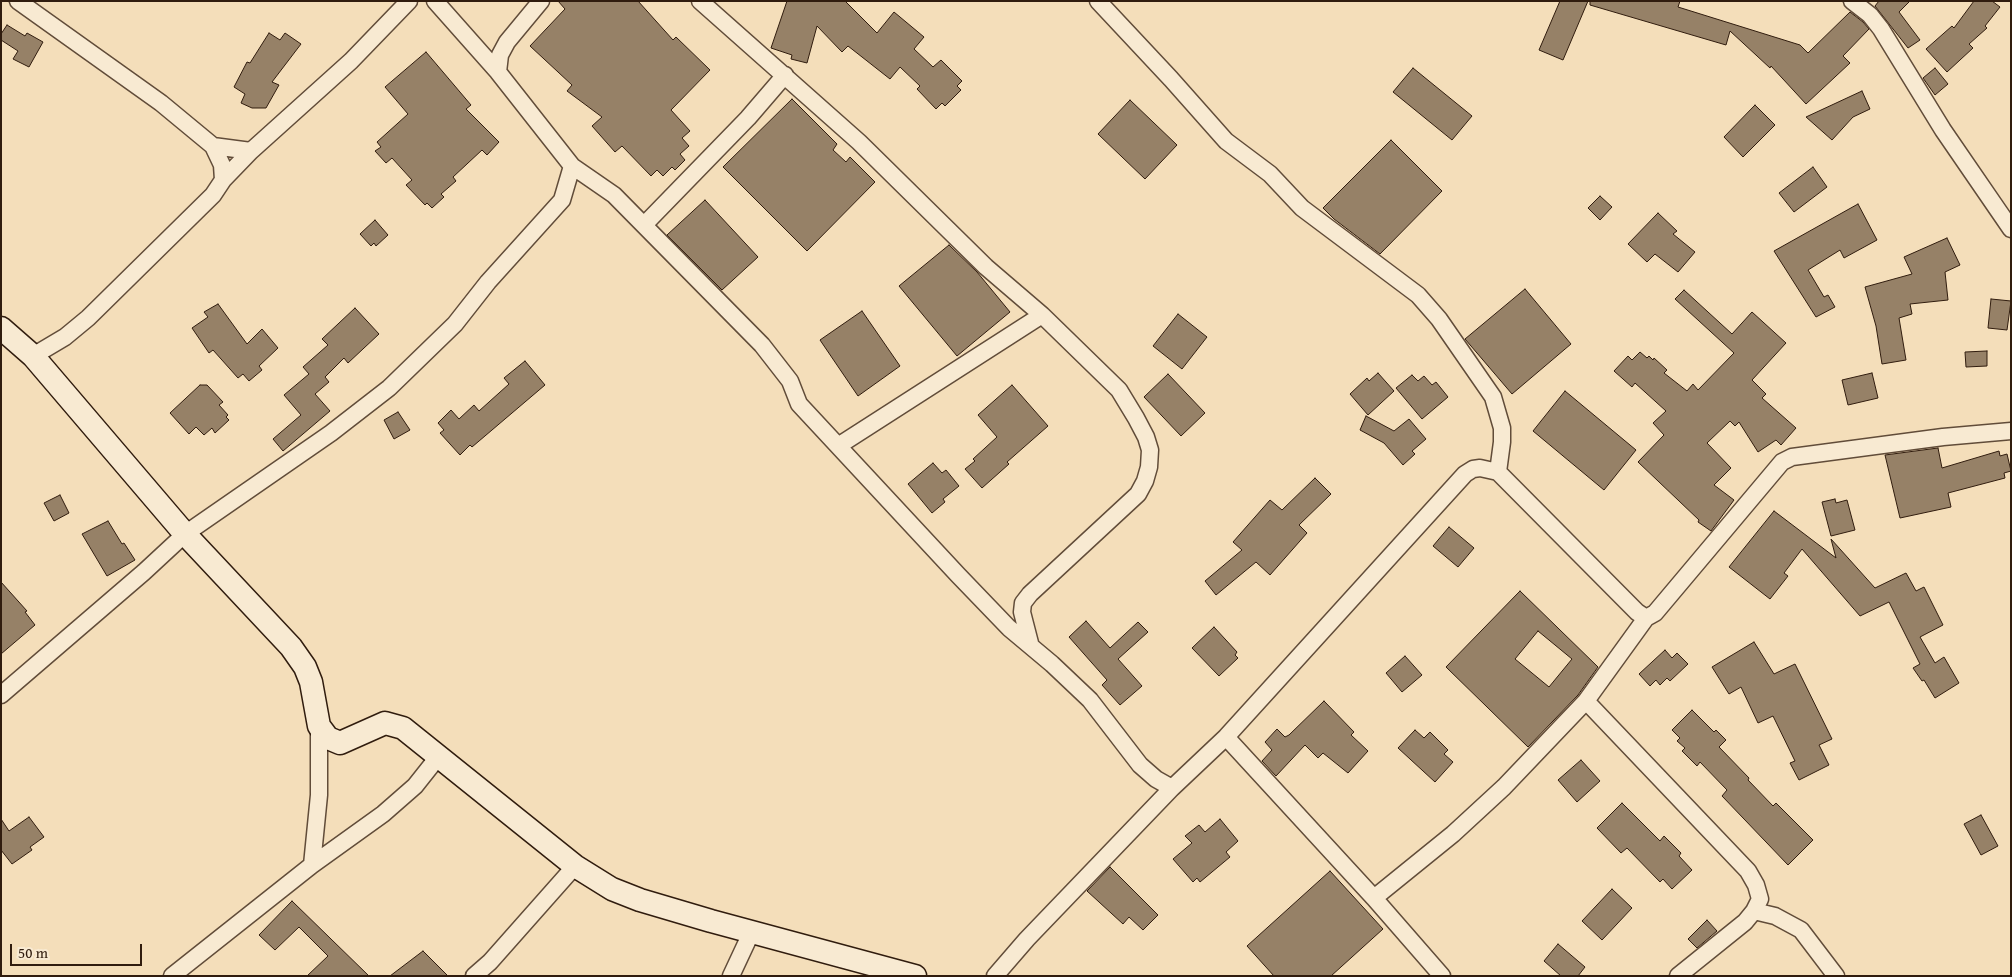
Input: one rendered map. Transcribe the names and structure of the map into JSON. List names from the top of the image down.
{
  "scale_bar": "50 m"
}
